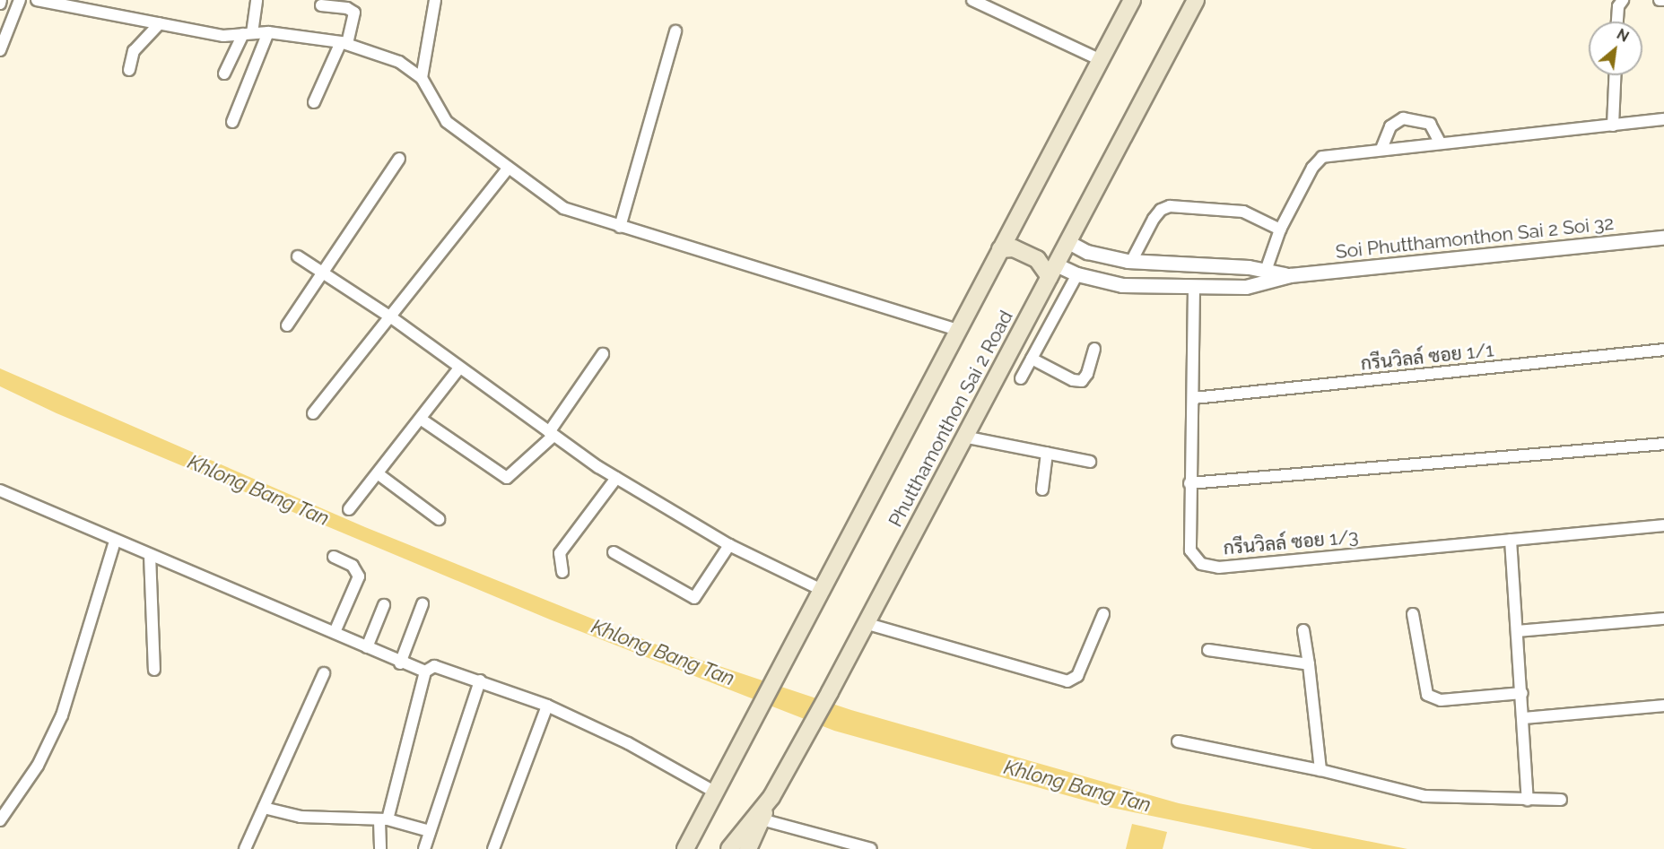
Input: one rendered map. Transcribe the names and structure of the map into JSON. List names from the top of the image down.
{
  "streets": {
    "main road": ["Phutthamonthon Sai 2 Road"],
    "street": ["Soi Phutthamonthon Sai 2 Soi 32", "กรีนวิลล์ ซอย 1/1", "กรีนวิลล์ ซอย 1/3"]
  },
  "crossings": [
    ["Soi Phutthamonthon Sai 2 Soi 32", "Phutthamonthon Sai 2 Road"],
    ["Soi Phutthamonthon Sai 2 Soi 32", "กรีนวิลล์ ซอย 1/3"],
    ["กรีนวิลล์ ซอย 1/1", "กรีนวิลล์ ซอย 1/3"]
  ],
  "water": ["Khlong Bang Tan"],
  "north": "top right"
}
